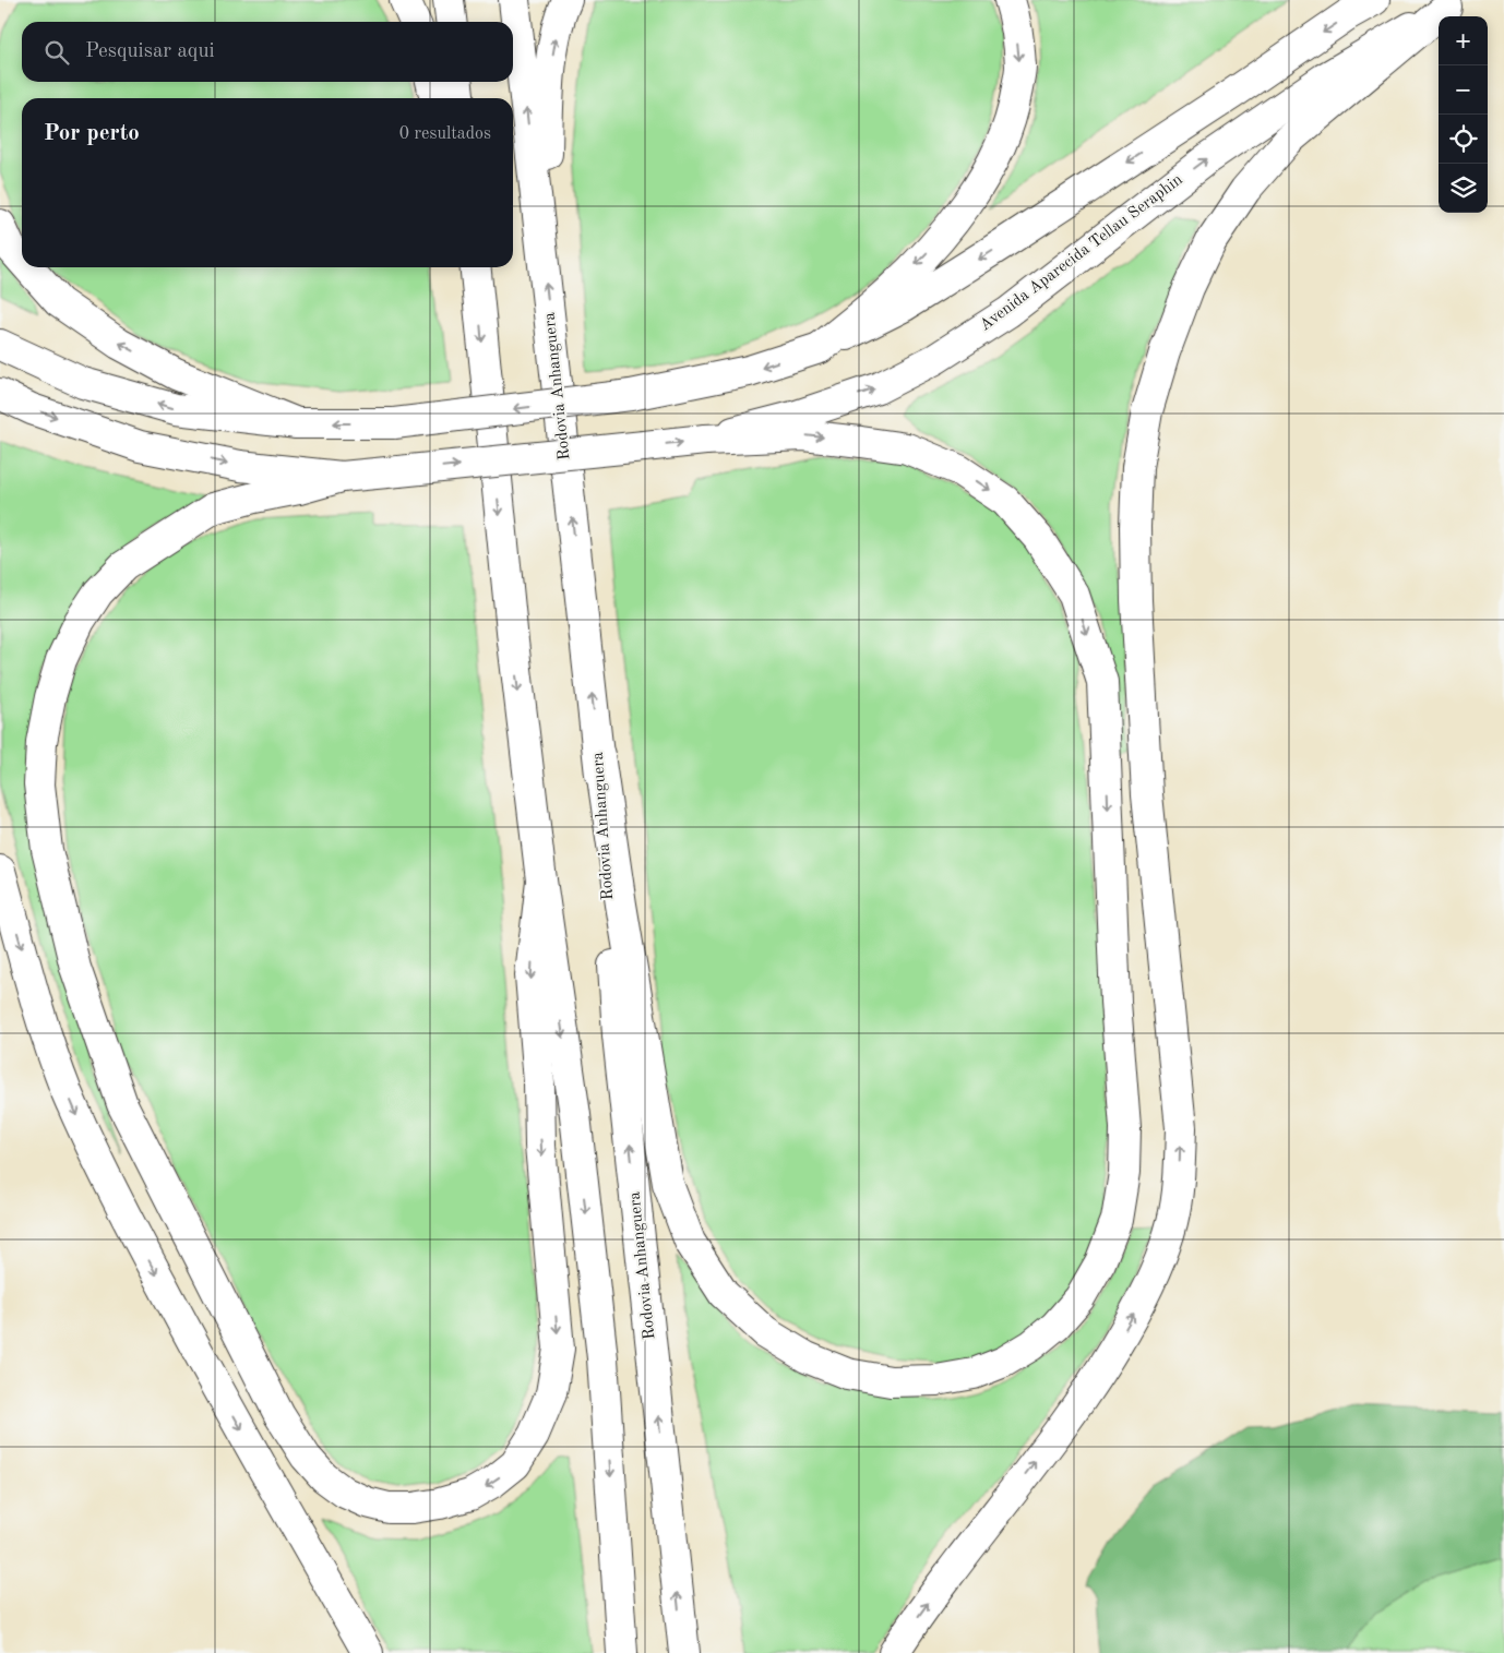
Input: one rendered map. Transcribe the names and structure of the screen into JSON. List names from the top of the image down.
{
  "streets": {
    "main road": ["Avenida Aparecida Tellau Seraphin", "Rodovia Anhanguera"]
  },
  "page": {
    "map_buttons": ["+", "−"],
    "search": "Pesquisar aqui",
    "heading": ["Por perto", "0 resultados"]
  }
}
